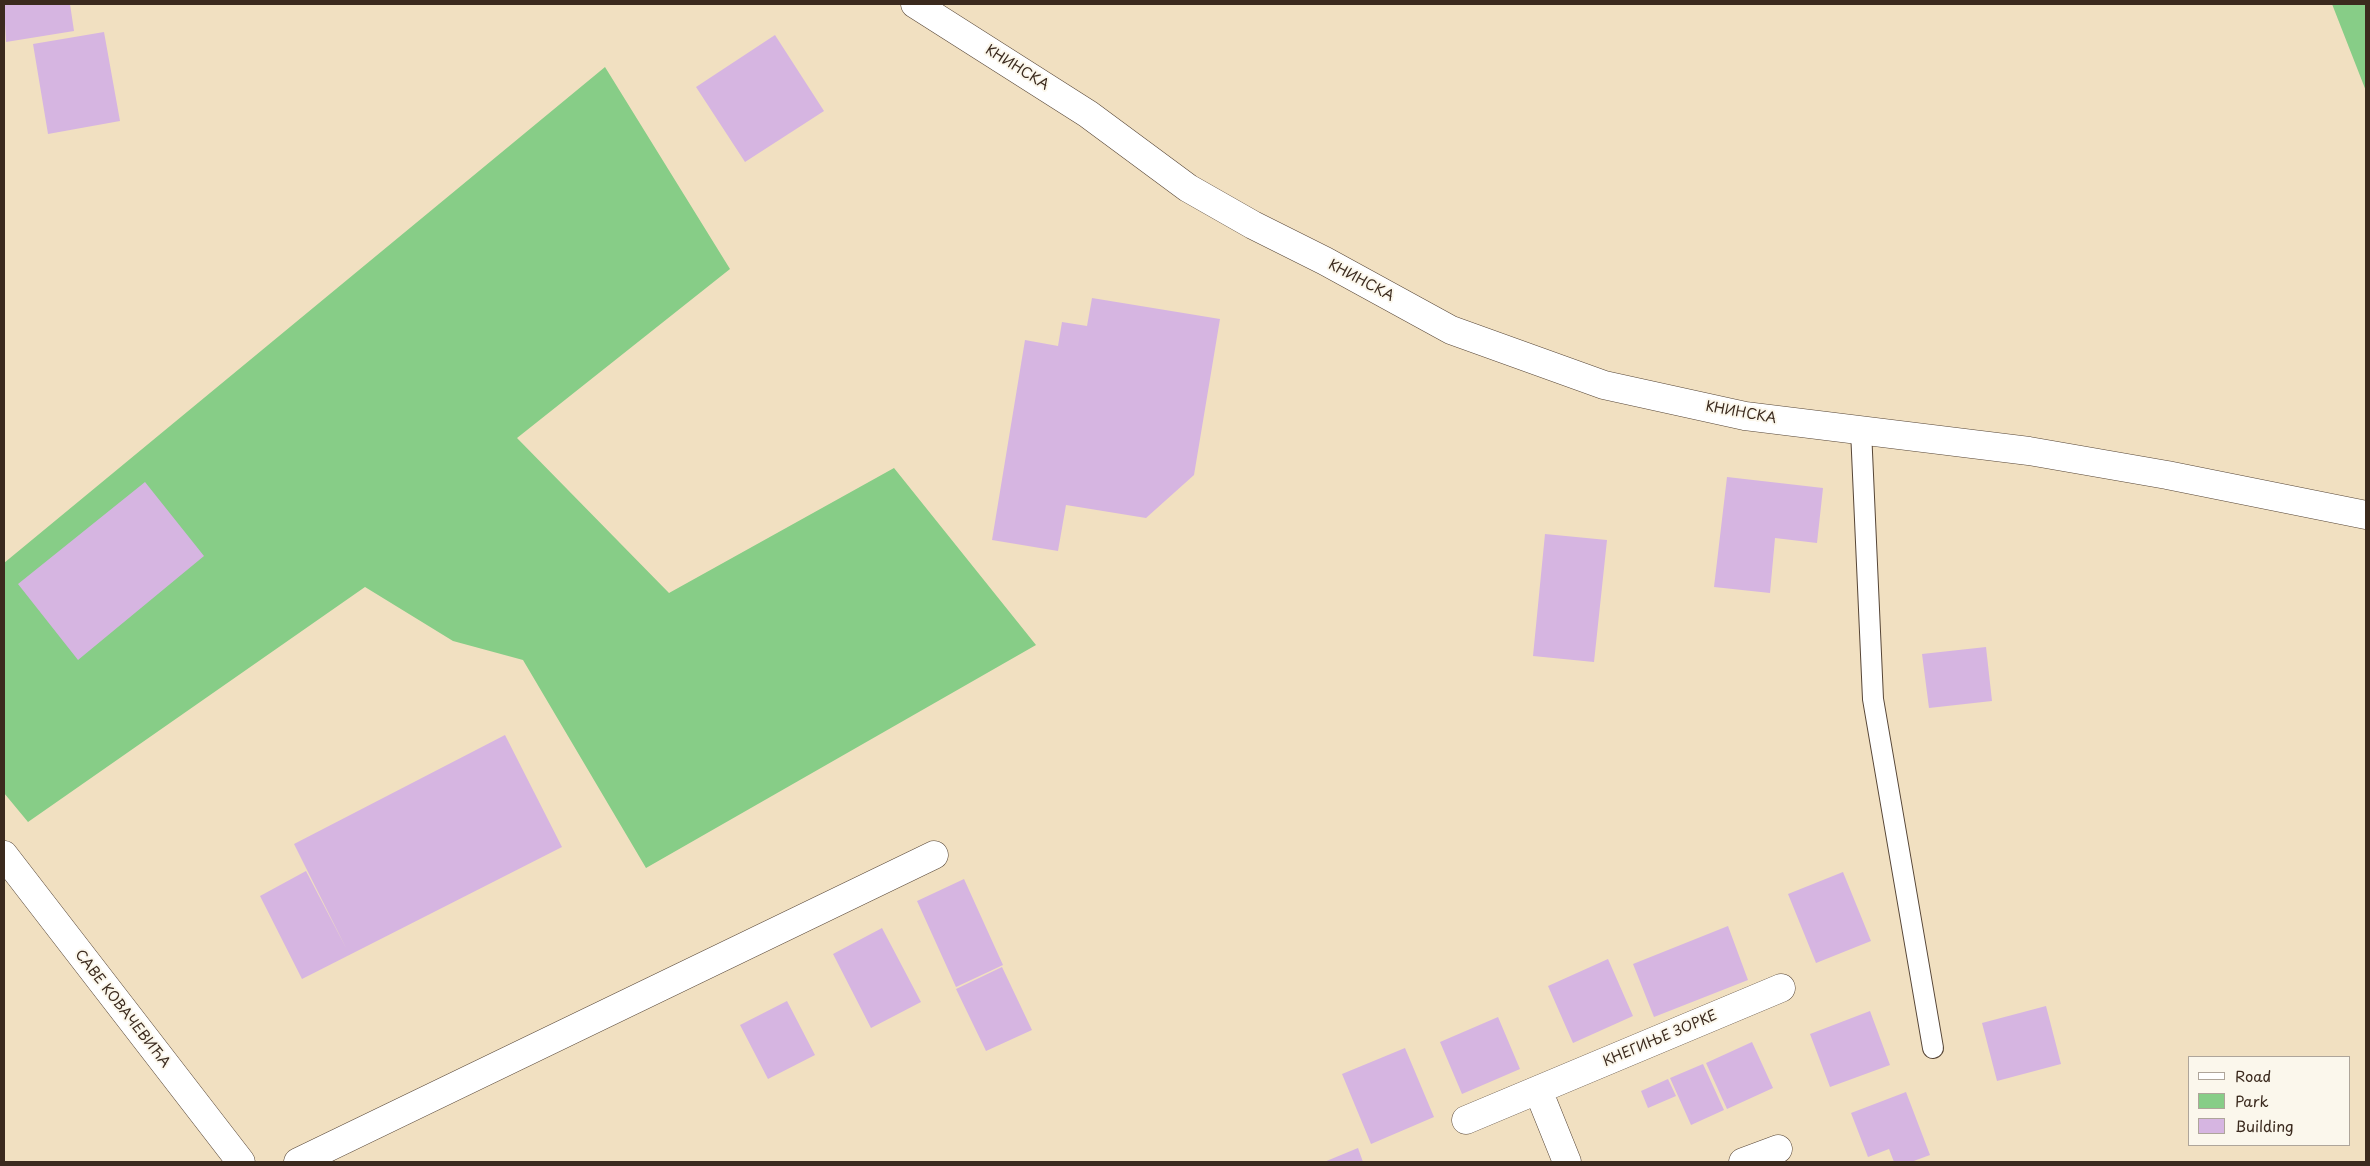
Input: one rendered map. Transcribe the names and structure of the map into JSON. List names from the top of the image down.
{
  "streets": {
    "street": ["КНИНСКА", "САВЕ КОВАЧЕВИЋА", "КНЕГИЊЕ ЗОРКЕ"]
  },
  "legend": ["Road", "Park", "Building"]
}
